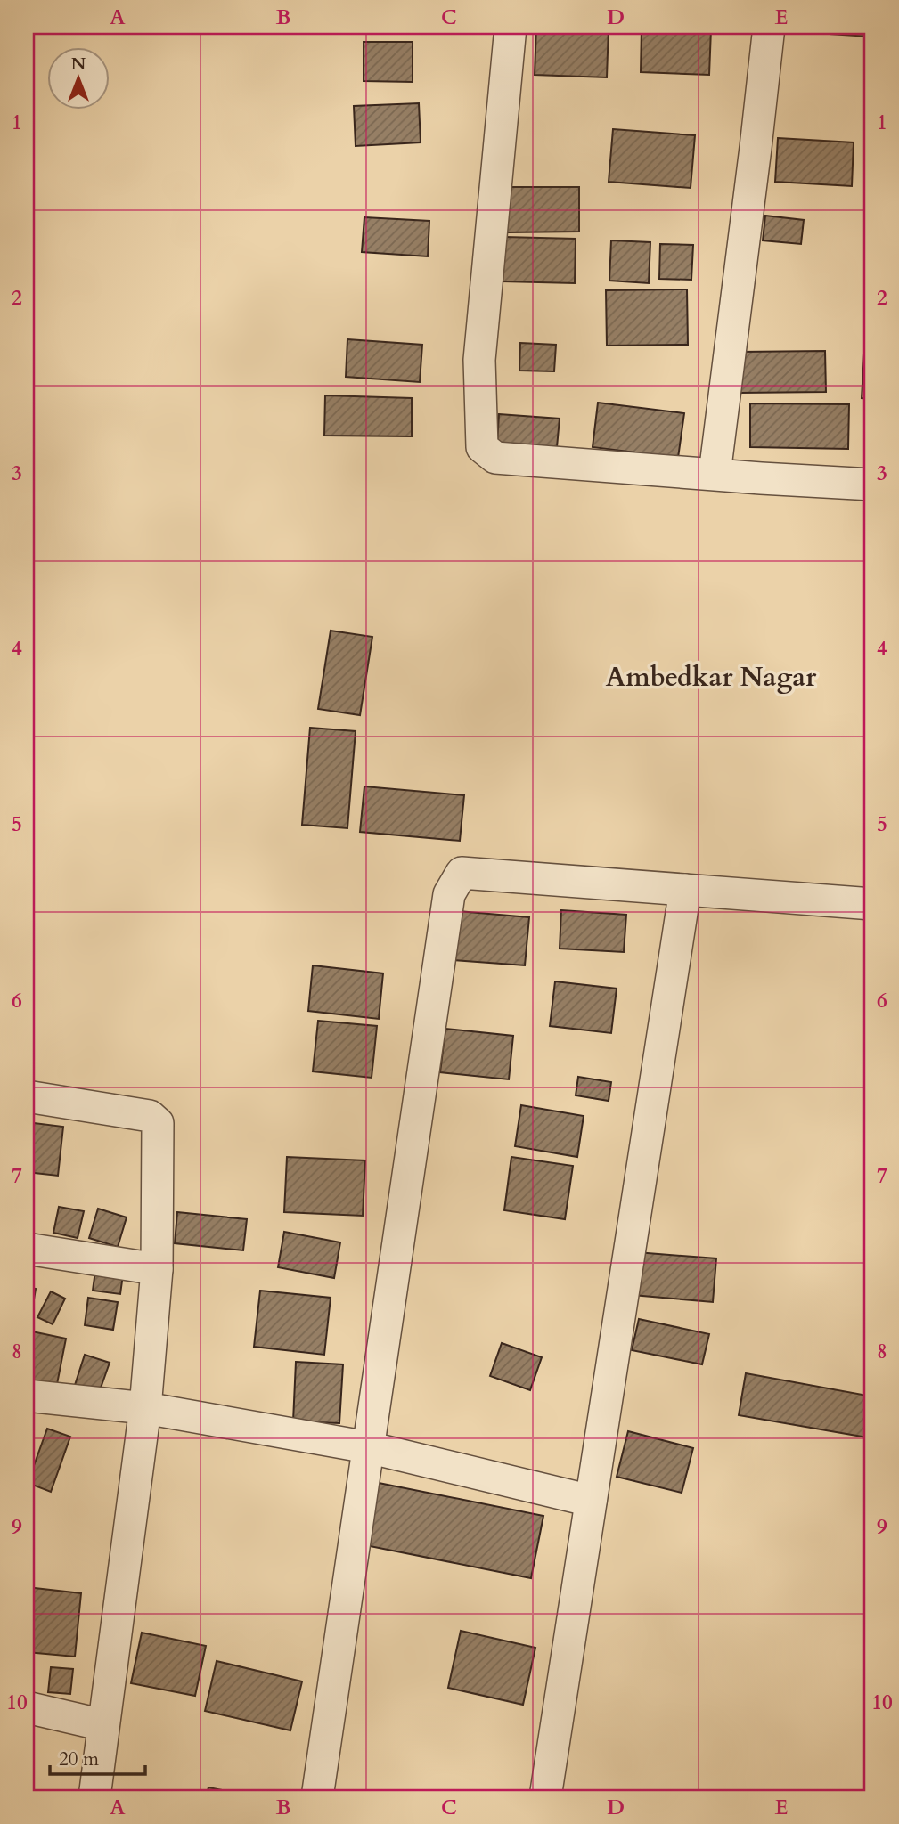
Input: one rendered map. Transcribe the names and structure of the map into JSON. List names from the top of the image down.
{
  "districts": ["Ambedkar Nagar"],
  "scale_bar": "20 m",
  "north": "top",
  "grid": {
    "columns": [
      "A",
      "B",
      "C",
      "D",
      "E"
    ],
    "rows": [
      "1",
      "2",
      "3",
      "4",
      "5",
      "6",
      "7",
      "8",
      "9",
      "10"
    ]
  }
}
